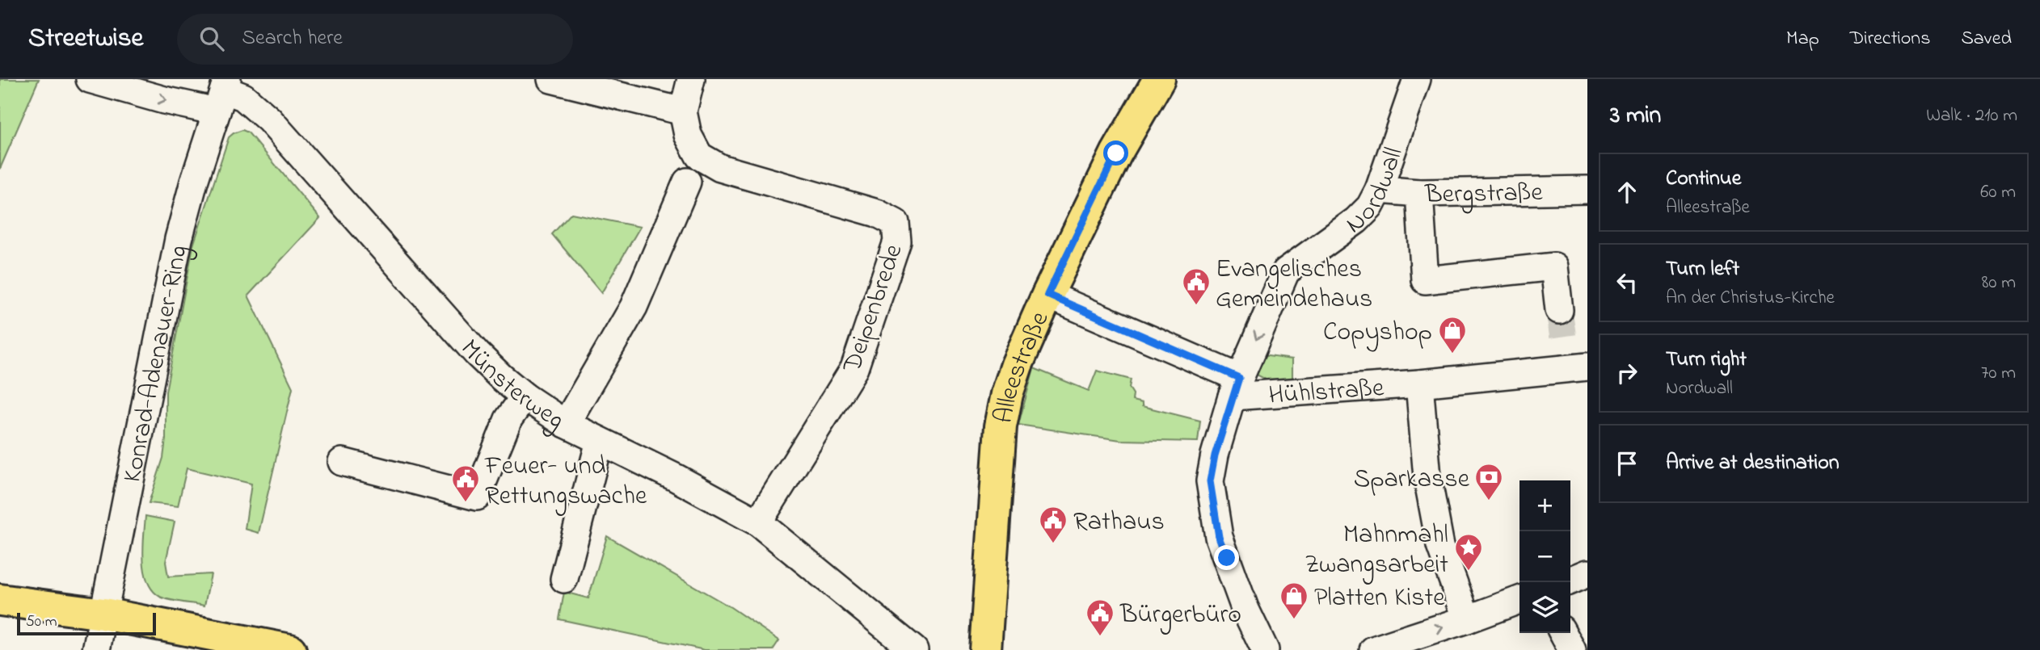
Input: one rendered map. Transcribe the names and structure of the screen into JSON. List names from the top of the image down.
{
  "streets": {
    "main road": ["Alleestraße"],
    "street": [
      "Nordwall",
      "Bergstraße",
      "Deipenbrede",
      "Konrad-Adenauer-Ring",
      "Münsterweg",
      "Hühlstraße"
    ]
  },
  "crossings": [
    ["Nordwall", "Bergstraße"],
    ["Nordwall", "Hühlstraße"],
    ["Deipenbrede", "Münsterweg"],
    ["Konrad-Adenauer-Ring", "Münsterweg"]
  ],
  "one_way": ["Nordwall"],
  "places": {
    "public building": [
      "Evangelisches Gemeindehaus",
      "Feuer- und Rettungswache",
      "Rathaus",
      "Bürgerbüro"
    ],
    "shop": ["Copyshop", "Platten Kiste"],
    "bank": ["Sparkasse"],
    "place": ["Mahnmahl Zwangsarbeit"]
  },
  "scale_bar": "50 m",
  "page": {
    "header": "Streetwise",
    "search": "Search here",
    "nav": ["Map", "Directions", "Saved"],
    "heading": ["3 min", "Walk · 210 m"],
    "list": [
      ["Continue", "Alleestraße", "60 m"],
      ["Turn left", "An der Christus-Kirche", "80 m"],
      ["Turn right", "Nordwall", "70 m"],
      "Arrive at destination"
    ],
    "map_buttons": ["+", "−"],
    "scale": "50 m"
  }
}
